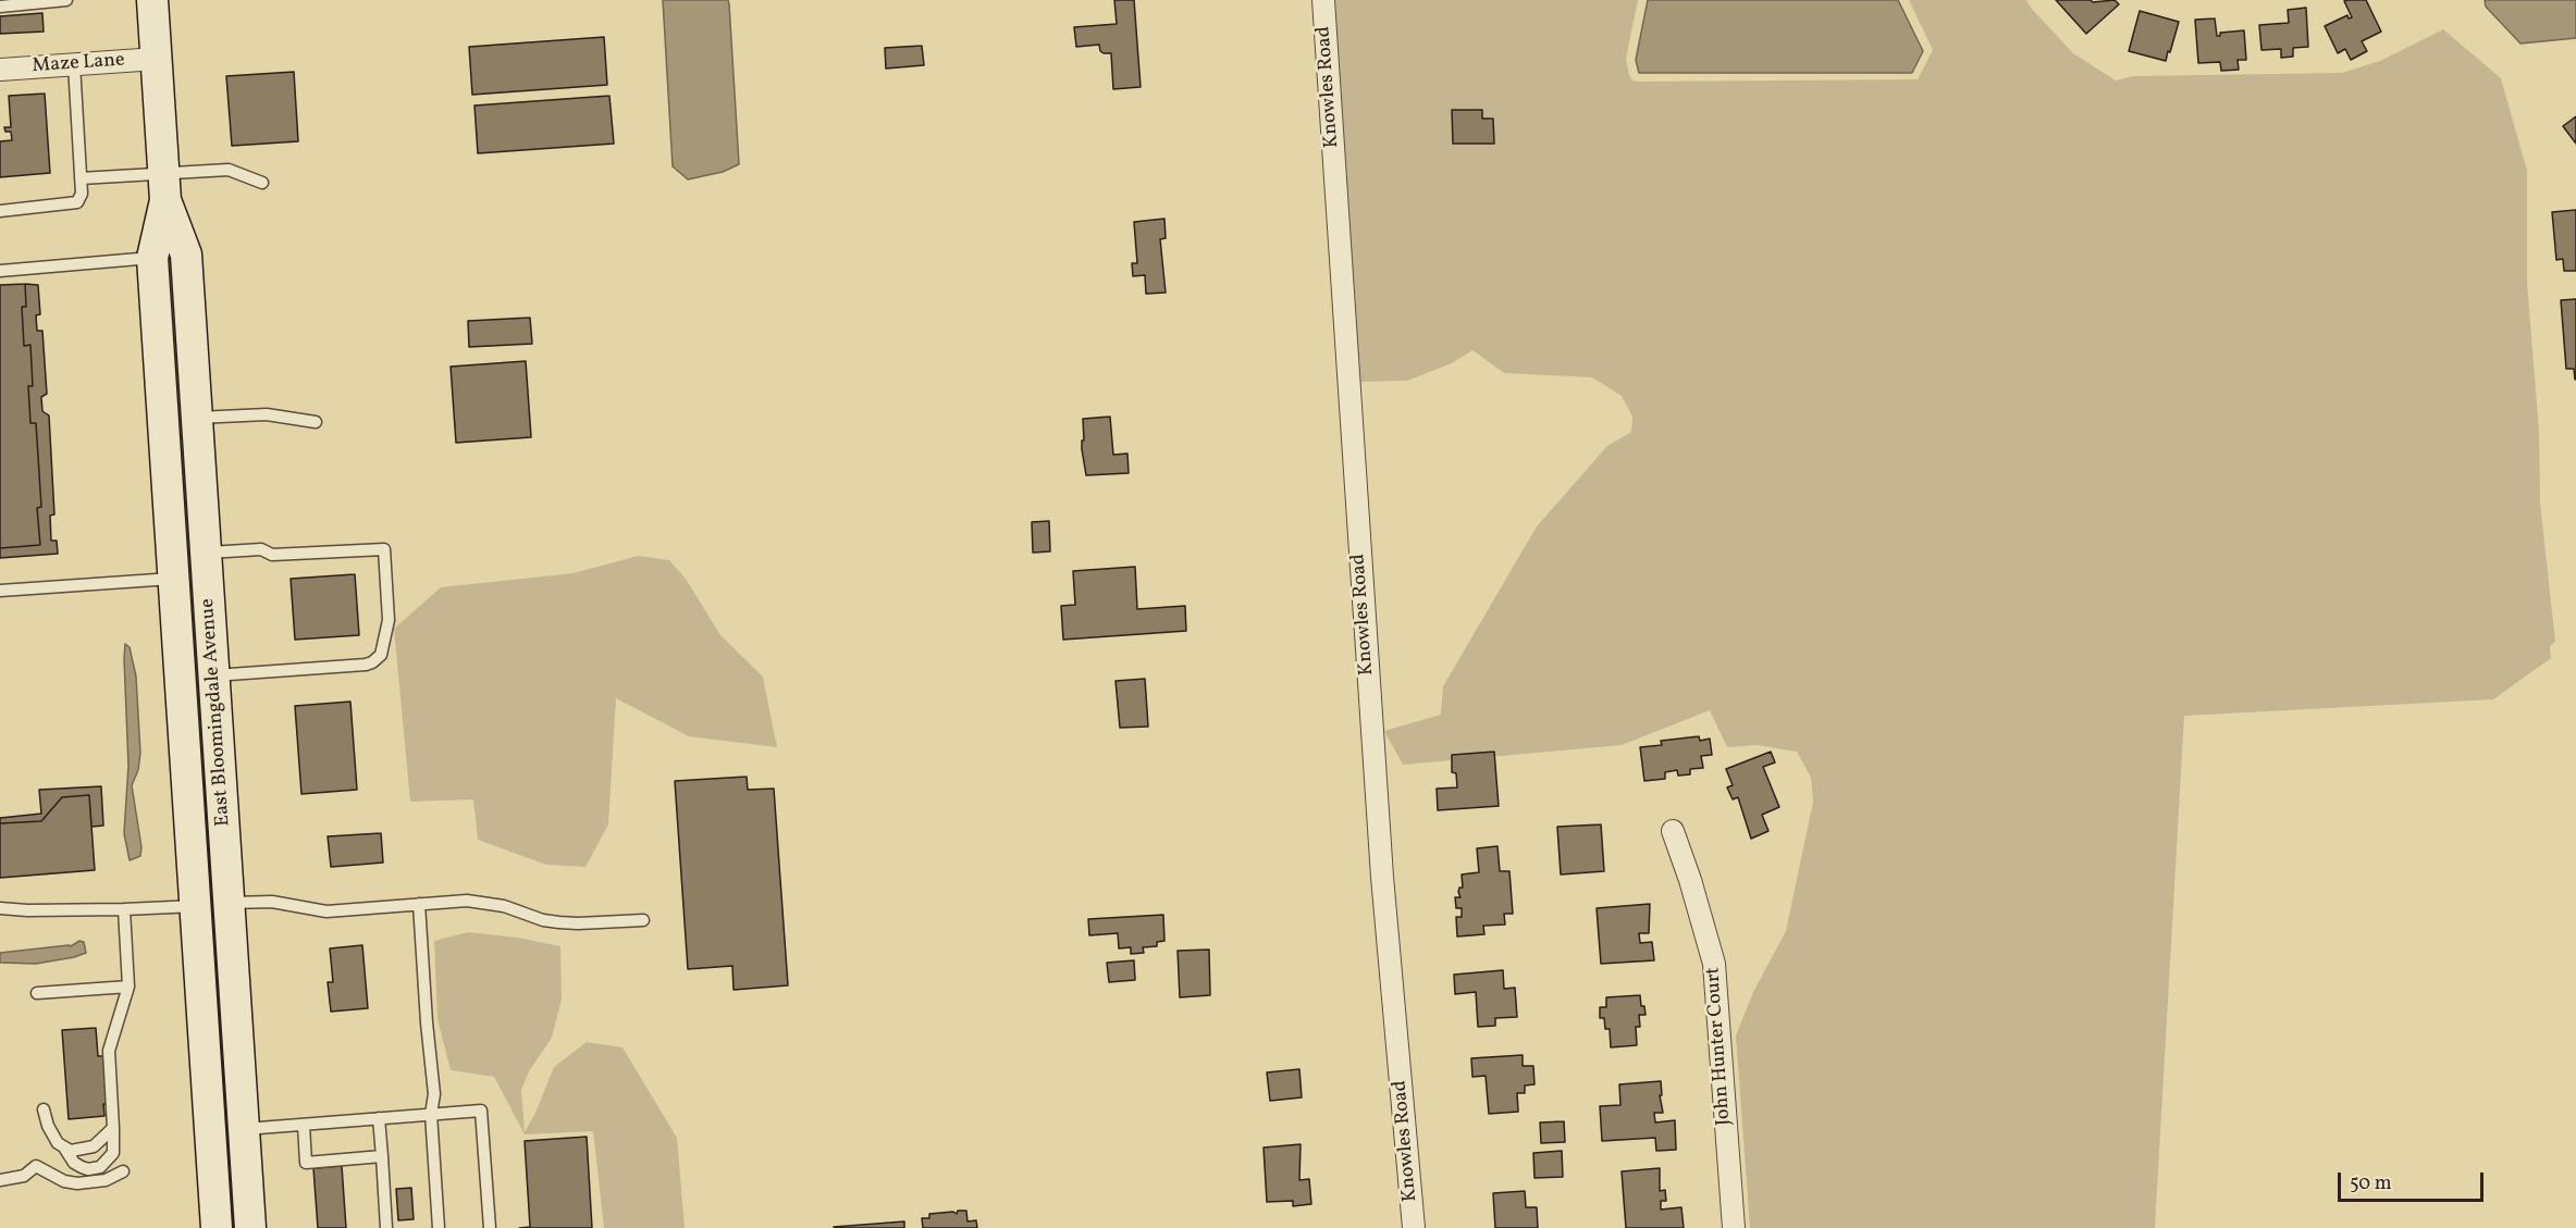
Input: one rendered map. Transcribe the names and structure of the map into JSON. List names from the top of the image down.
{
  "streets": {
    "main road": ["East Bloomingdale Avenue"],
    "street": ["Maze Lane", "Knowles Road", "John Hunter Court"]
  },
  "crossings": [
    ["Maze Lane", "East Bloomingdale Avenue"]
  ],
  "scale_bar": "50 m"
}
